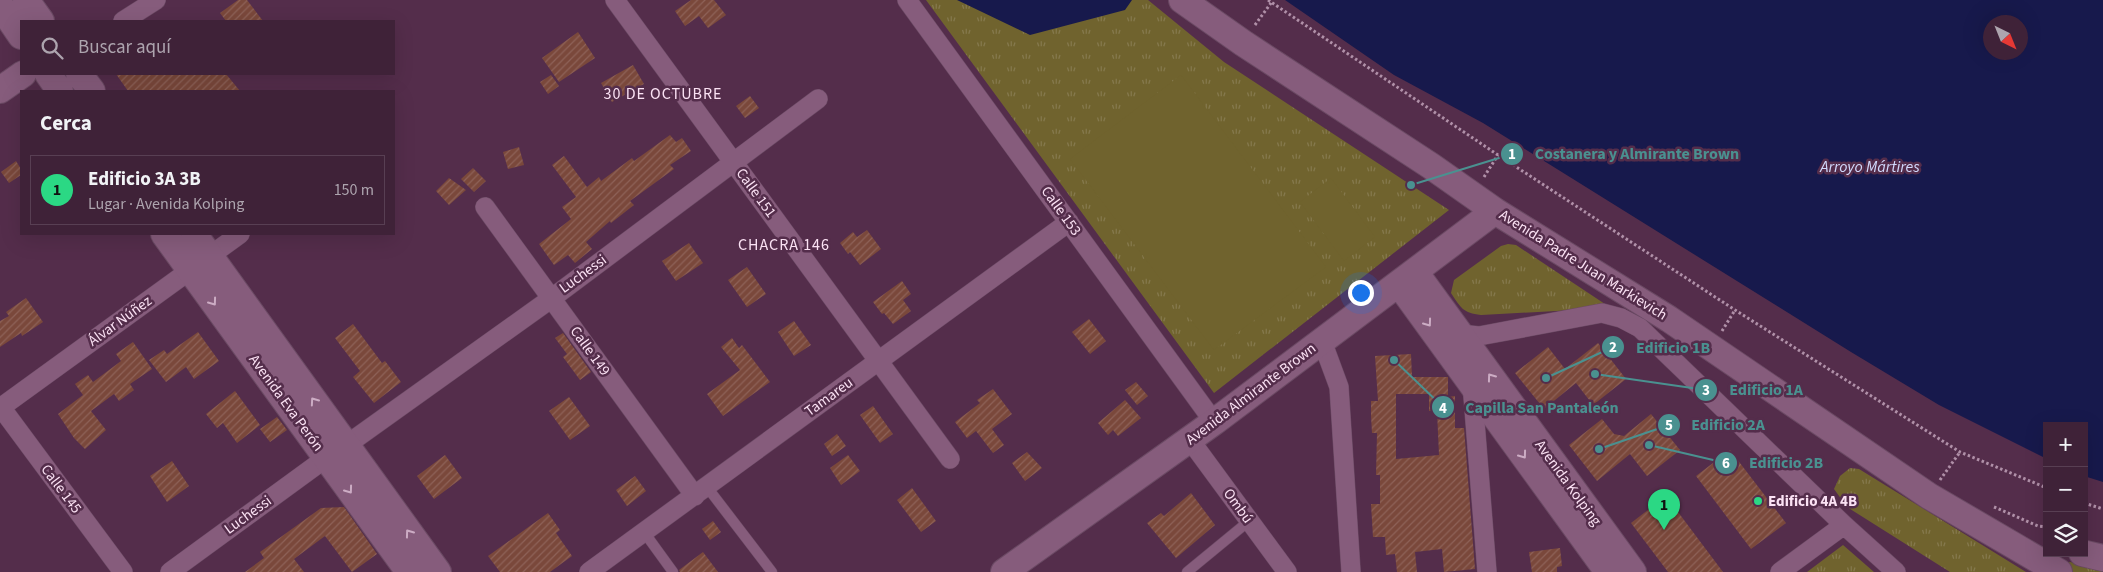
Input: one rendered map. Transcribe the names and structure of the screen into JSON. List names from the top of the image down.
{
  "streets": {
    "main road": [
      "Avenida Padre Juan Markievich",
      "Avenida Almirante Brown",
      "Avenida Eva Perón",
      "Avenida Kolping"
    ],
    "street": [
      "Calle 151",
      "Calle 153",
      "Luchessi",
      "Álvar Núñez",
      "Calle 149",
      "Tamareu",
      "Calle 145",
      "Ombú"
    ]
  },
  "crossings": [
    ["Calle 151", "Luchessi"],
    ["Calle 151", "Tamareu"],
    ["Calle 153", "Avenida Almirante Brown"],
    ["Calle 153", "Tamareu"],
    ["Avenida Padre Juan Markievich", "Avenida Almirante Brown"],
    ["Luchessi", "Calle 149"],
    ["Luchessi", "Avenida Eva Perón"],
    ["Álvar Núñez", "Avenida Eva Perón"],
    ["Álvar Núñez", "Calle 145"],
    ["Calle 149", "Tamareu"],
    ["Avenida Almirante Brown", "Avenida Kolping"],
    ["Avenida Almirante Brown", "Ombú"]
  ],
  "districts": ["30 DE OCTUBRE", "CHACRA 146"],
  "water": ["Arroyo Mártires"],
  "places": [
    "Costanera y Almirante Brown",
    "Capilla San Pantaleón",
    "Edificio 1A",
    "Edificio 1B",
    "Edificio 2B",
    "Edificio 2A",
    "Edificio 4A 4B"
  ],
  "north": "bottom right",
  "page": {
    "search": "Buscar aquí",
    "heading": "Cerca",
    "list": [
      {
        "mark": "1",
        "name": "Edificio 3A 3B",
        "note": "Lugar · Avenida Kolping",
        "value": "150 m"
      }
    ],
    "map_buttons": ["+", "−"],
    "pins": "1"
  }
}
